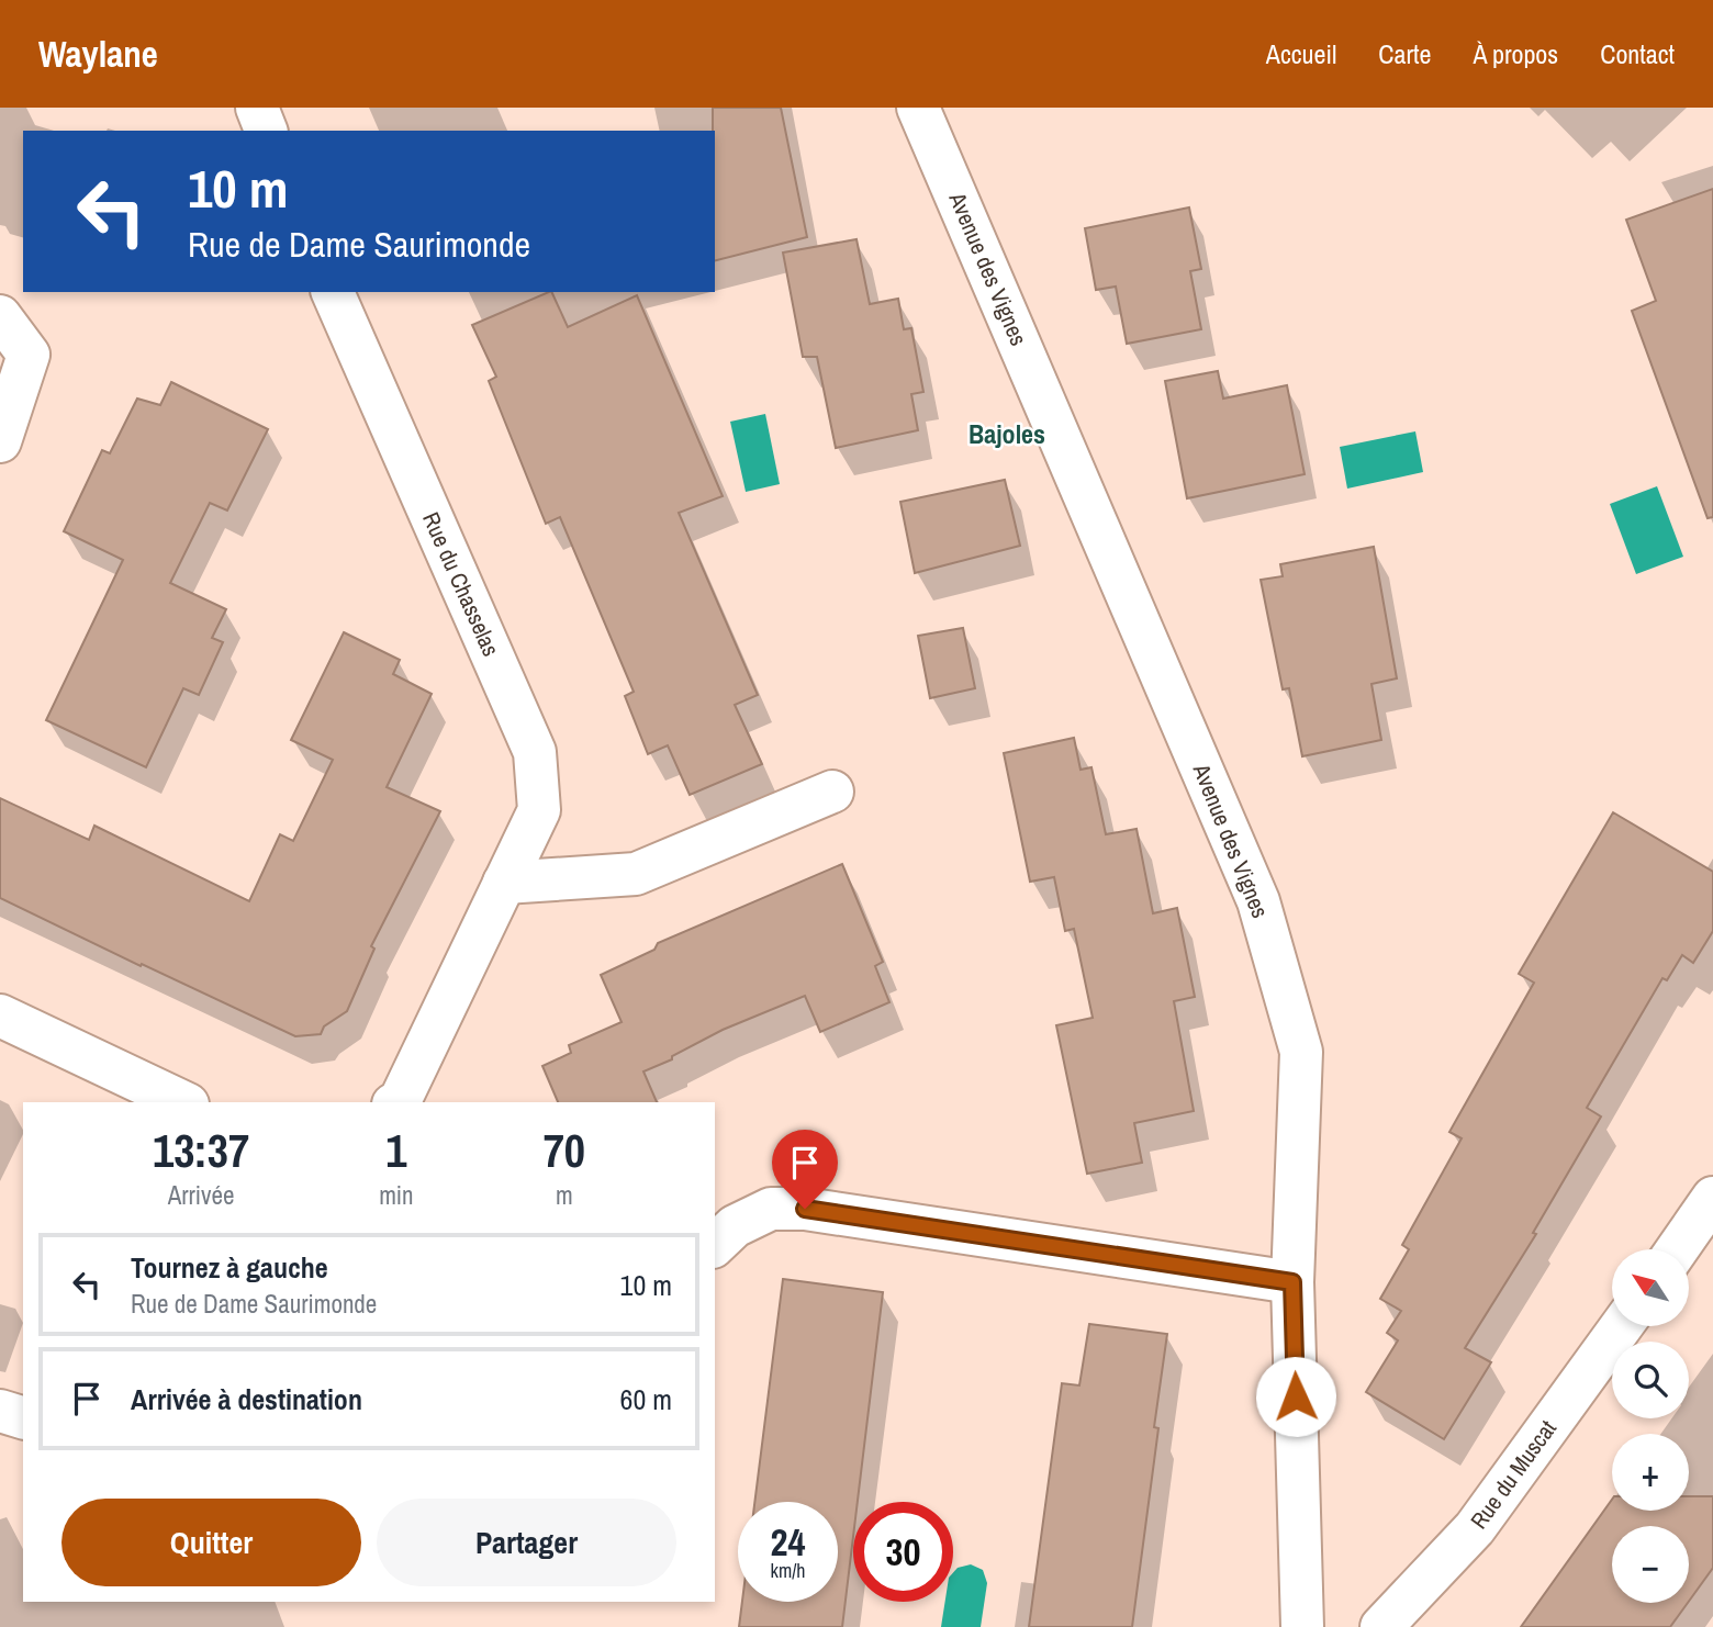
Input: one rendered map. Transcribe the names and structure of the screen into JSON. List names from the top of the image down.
{
  "streets": {
    "street": ["Avenue des Vignes", "Rue du Chasselas", "Rue du Muscat"]
  },
  "districts": ["Bajoles"],
  "north": "top left",
  "page": {
    "header": "Waylane",
    "nav": [
      "Accueil",
      "Carte",
      "À propos",
      "Contact"
    ],
    "turn": ["10 m", "Rue de Dame Saurimonde"],
    "eta": [
      "13:37",
      "Arrivée",
      "1",
      "min",
      "70",
      "m"
    ],
    "list": [
      {
        "name": "Tournez à gauche",
        "note": "Rue de Dame Saurimonde",
        "value": "10 m"
      },
      {
        "name": "Arrivée à destination",
        "value": "60 m"
      }
    ],
    "map_buttons": ["+", "−"],
    "buttons": ["Quitter", "Partager"],
    "speed": "24 km/h",
    "limit": "30"
  }
}
